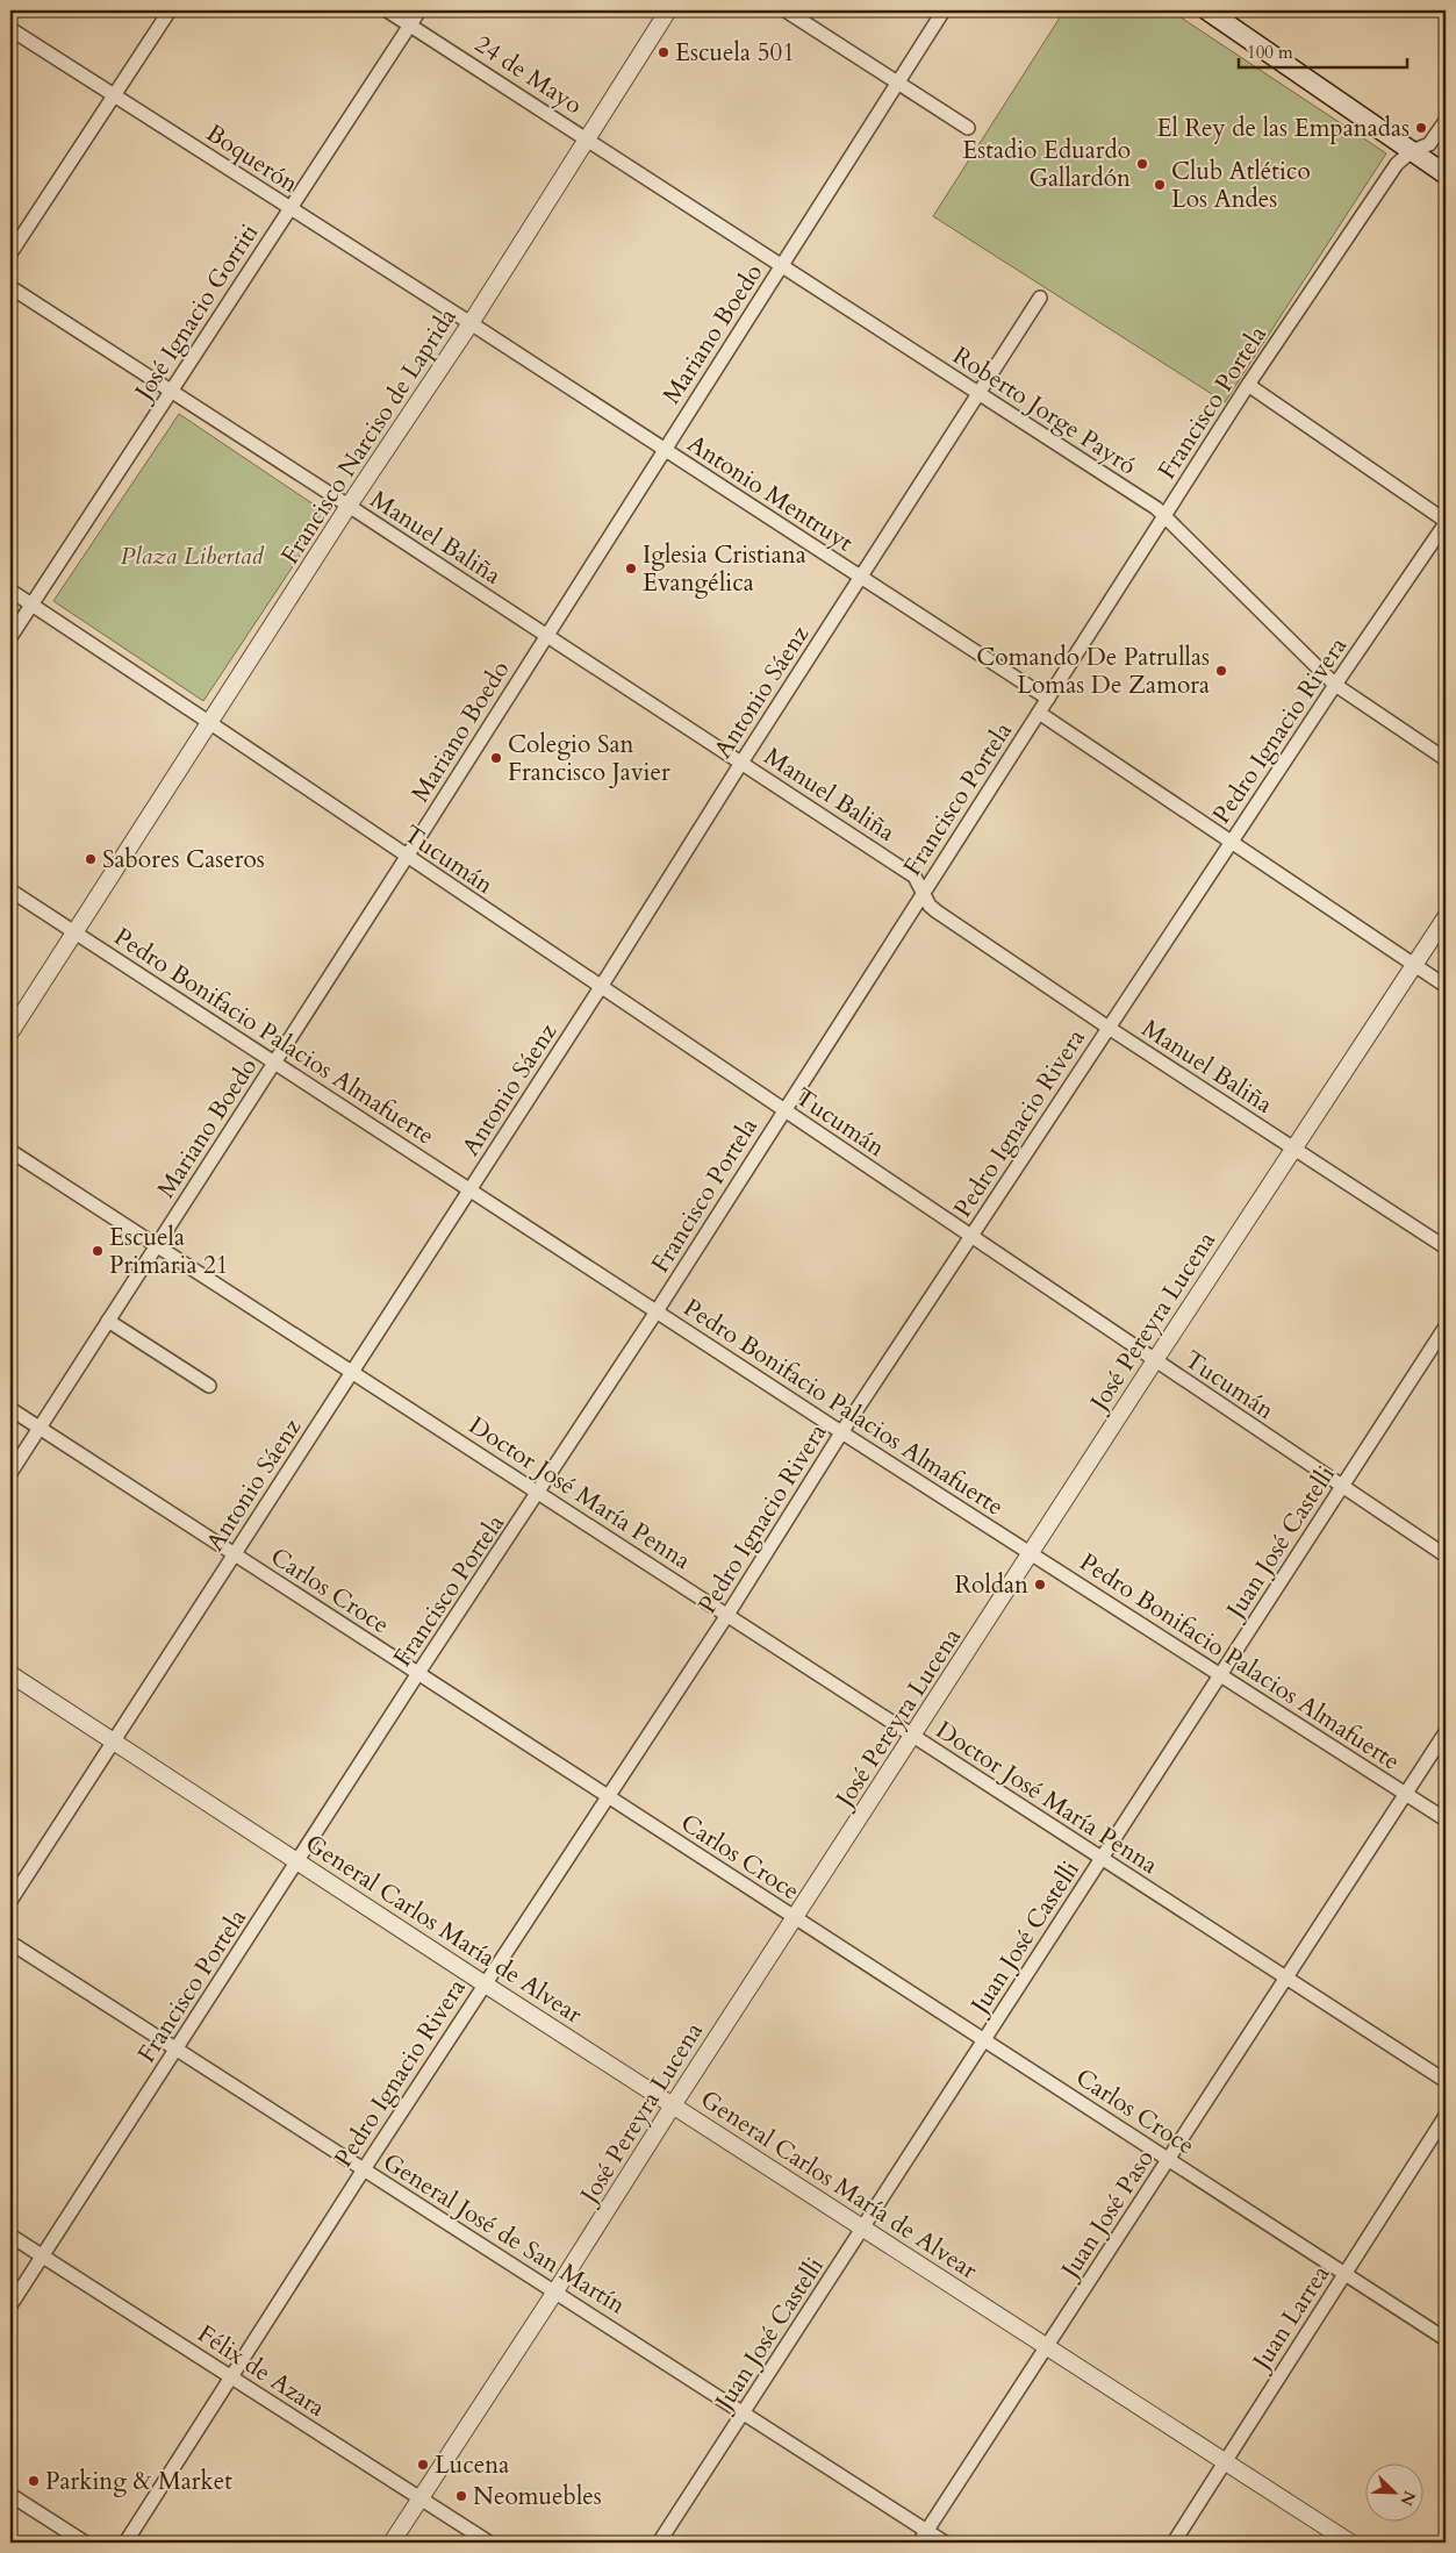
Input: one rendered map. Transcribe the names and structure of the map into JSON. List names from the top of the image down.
{
  "streets": {
    "street": [
      "24 de Mayo",
      "Boquerón",
      "José Ignacio Gorriti",
      "Mariano Boedo",
      "Francisco Portela",
      "Roberto Jorge Payró",
      "Francisco Narciso de Laprida",
      "Antonio Mentruyt",
      "Manuel Baliña",
      "Antonio Sáenz",
      "Pedro Ignacio Rivera",
      "Tucumán",
      "Pedro Bonifacio Palacios Almafuerte",
      "José Pereyra Lucena",
      "Doctor José María Penna",
      "Juan José Castelli",
      "Carlos Croce",
      "General Carlos María de Alvear",
      "Juan José Paso",
      "General José de San Martín",
      "Juan Larrea",
      "Félix de Azara"
    ]
  },
  "crossings": [
    ["24 de Mayo", "José Ignacio Gorriti"],
    ["24 de Mayo", "Roberto Jorge Payró"],
    ["24 de Mayo", "Francisco Narciso de Laprida"],
    ["Boquerón", "José Ignacio Gorriti"],
    ["Boquerón", "Francisco Narciso de Laprida"],
    ["Boquerón", "Antonio Mentruyt"],
    ["José Ignacio Gorriti", "Manuel Baliña"],
    ["José Ignacio Gorriti", "Tucumán"],
    ["Mariano Boedo", "Roberto Jorge Payró"],
    ["Mariano Boedo", "Antonio Mentruyt"],
    ["Mariano Boedo", "Manuel Baliña"],
    ["Mariano Boedo", "Tucumán"],
    ["Mariano Boedo", "Pedro Bonifacio Palacios Almafuerte"],
    ["Mariano Boedo", "Doctor José María Penna"],
    ["Mariano Boedo", "Carlos Croce"],
    ["Francisco Portela", "Roberto Jorge Payró"],
    ["Francisco Portela", "Antonio Mentruyt"],
    ["Francisco Portela", "Manuel Baliña"],
    ["Francisco Portela", "Tucumán"],
    ["Francisco Portela", "Pedro Bonifacio Palacios Almafuerte"],
    ["Francisco Portela", "Doctor José María Penna"],
    ["Francisco Portela", "Carlos Croce"],
    ["Francisco Portela", "General Carlos María de Alvear"],
    ["Francisco Portela", "General José de San Martín"],
    ["Francisco Portela", "Félix de Azara"],
    ["Roberto Jorge Payró", "Francisco Narciso de Laprida"],
    ["Roberto Jorge Payró", "Antonio Sáenz"],
    ["Roberto Jorge Payró", "Pedro Ignacio Rivera"],
    ["Francisco Narciso de Laprida", "Antonio Mentruyt"],
    ["Francisco Narciso de Laprida", "Manuel Baliña"],
    ["Francisco Narciso de Laprida", "Tucumán"],
    ["Francisco Narciso de Laprida", "Pedro Bonifacio Palacios Almafuerte"],
    ["Antonio Mentruyt", "Antonio Sáenz"],
    ["Manuel Baliña", "Antonio Sáenz"],
    ["Manuel Baliña", "Pedro Ignacio Rivera"],
    ["Manuel Baliña", "José Pereyra Lucena"],
    ["Antonio Sáenz", "Tucumán"],
    ["Antonio Sáenz", "Pedro Bonifacio Palacios Almafuerte"],
    ["Antonio Sáenz", "Doctor José María Penna"],
    ["Antonio Sáenz", "Carlos Croce"],
    ["Antonio Sáenz", "General Carlos María de Alvear"],
    ["Pedro Ignacio Rivera", "Tucumán"],
    ["Pedro Ignacio Rivera", "Pedro Bonifacio Palacios Almafuerte"],
    ["Pedro Ignacio Rivera", "Doctor José María Penna"],
    ["Pedro Ignacio Rivera", "Carlos Croce"],
    ["Pedro Ignacio Rivera", "General Carlos María de Alvear"],
    ["Pedro Ignacio Rivera", "General José de San Martín"],
    ["Pedro Ignacio Rivera", "Félix de Azara"],
    ["Tucumán", "José Pereyra Lucena"],
    ["Tucumán", "Juan José Castelli"],
    ["Pedro Bonifacio Palacios Almafuerte", "José Pereyra Lucena"],
    ["Pedro Bonifacio Palacios Almafuerte", "Juan José Castelli"],
    ["Pedro Bonifacio Palacios Almafuerte", "Juan José Paso"],
    ["José Pereyra Lucena", "Doctor José María Penna"],
    ["José Pereyra Lucena", "Carlos Croce"],
    ["José Pereyra Lucena", "General Carlos María de Alvear"],
    ["José Pereyra Lucena", "General José de San Martín"],
    ["José Pereyra Lucena", "Félix de Azara"],
    ["Doctor José María Penna", "Juan José Castelli"],
    ["Doctor José María Penna", "Juan José Paso"],
    ["Juan José Castelli", "Carlos Croce"],
    ["Juan José Castelli", "General Carlos María de Alvear"],
    ["Juan José Castelli", "General José de San Martín"],
    ["Carlos Croce", "Juan José Paso"],
    ["Carlos Croce", "Juan Larrea"],
    ["General Carlos María de Alvear", "Juan José Paso"],
    ["General Carlos María de Alvear", "Juan Larrea"],
    ["Juan José Paso", "General José de San Martín"]
  ],
  "parks": ["Plaza Libertad"],
  "places": [
    "Escuela 501",
    "El Rey de las Empanadas",
    "Estadio Eduardo Gallardón",
    "Club Atlético Los Andes",
    "Iglesia Cristiana Evangélica",
    "Comando De Patrullas Lomas De Zamora",
    "Colegio San Francisco Javier",
    "Sabores Caseros",
    "Escuela Primaria 21",
    "Roldan",
    "Lucena",
    "Parking & Market",
    "Neomuebles"
  ],
  "scale_bar": "100 m",
  "north": "bottom right"
}
